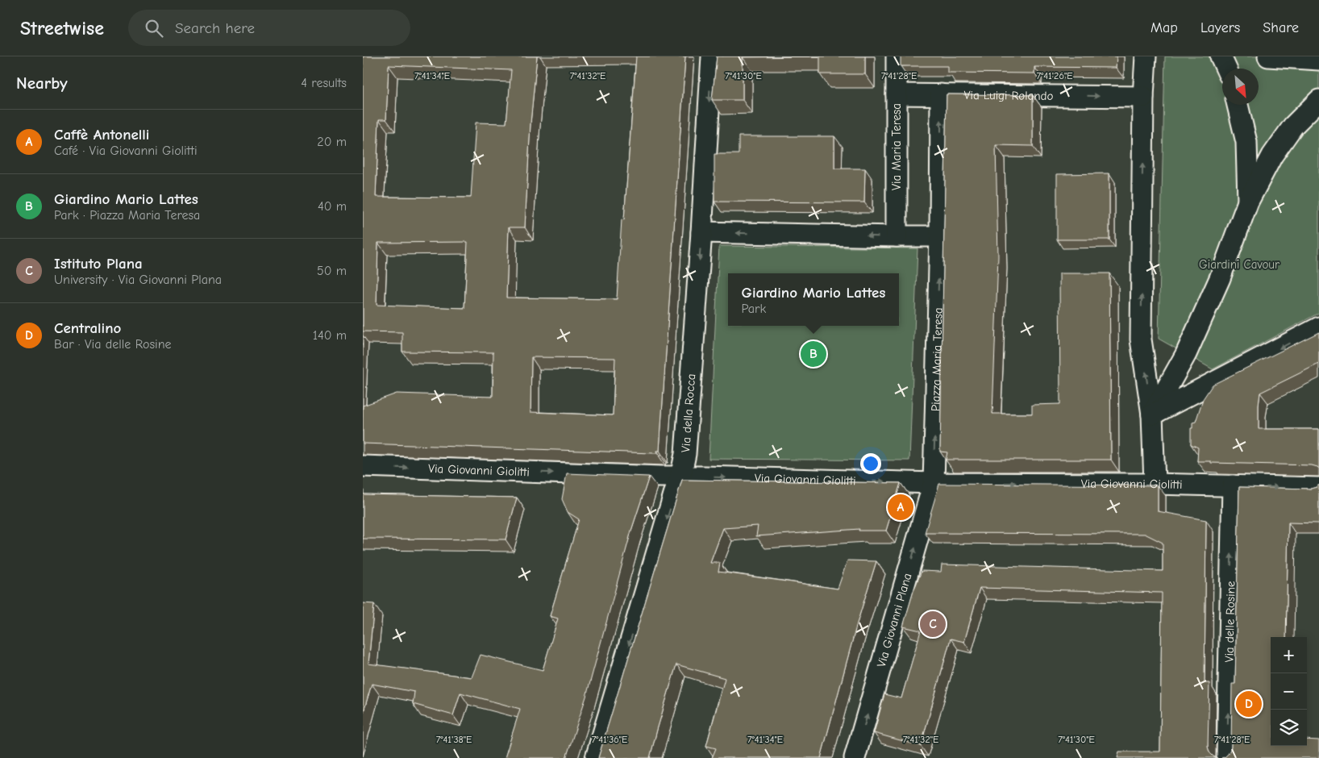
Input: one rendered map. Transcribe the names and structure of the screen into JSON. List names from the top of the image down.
{
  "streets": {
    "street": [
      "Via Luigi Rolando",
      "Via Maria Teresa",
      "Piazza Maria Teresa",
      "Via della Rocca",
      "Via Giovanni Giolitti",
      "Via Giovanni Plana",
      "Via delle Rosine"
    ]
  },
  "crossings": [
    ["Via Luigi Rolando", "Via Maria Teresa"],
    ["Via Luigi Rolando", "Piazza Maria Teresa"],
    ["Piazza Maria Teresa", "Via Giovanni Giolitti"],
    ["Piazza Maria Teresa", "Via Giovanni Plana"],
    ["Via della Rocca", "Via Giovanni Giolitti"],
    ["Via Giovanni Giolitti", "Via Giovanni Plana"],
    ["Via Giovanni Giolitti", "Via delle Rosine"]
  ],
  "one_way": [
    "Via Luigi Rolando",
    "Piazza Maria Teresa",
    "Via della Rocca",
    "Via Giovanni Giolitti",
    "Via Giovanni Plana",
    "Via delle Rosine"
  ],
  "parks": ["Giardini Cavour"],
  "north": "bottom right",
  "page": {
    "header": "Streetwise",
    "search": "Search here",
    "nav": ["Map", "Layers", "Share"],
    "heading": ["Nearby", "4 results"],
    "list": [
      {
        "mark": "A",
        "name": "Caffè Antonelli",
        "note": "Café · Via Giovanni Giolitti",
        "value": "20 m"
      },
      {
        "mark": "B",
        "name": "Giardino Mario Lattes",
        "note": "Park · Piazza Maria Teresa",
        "value": "40 m"
      },
      {
        "mark": "C",
        "name": "Istituto Plana",
        "note": "University · Via Giovanni Plana",
        "value": "50 m"
      },
      {
        "mark": "D",
        "name": "Centralino",
        "note": "Bar · Via delle Rosine",
        "value": "140 m"
      }
    ],
    "popup": ["Giardino Mario Lattes", "Park"],
    "pins": [
      "B",
      "A",
      "C",
      "D"
    ],
    "map_buttons": ["+", "−"]
  },
  "coordinates": [
    "7°41'34\"E",
    "7°41'30\"E",
    "7°41'28\"E",
    "7°41'32\"E",
    "7°41'26\"E",
    "7°41'38\"E",
    "7°41'36\"E"
  ]
}
